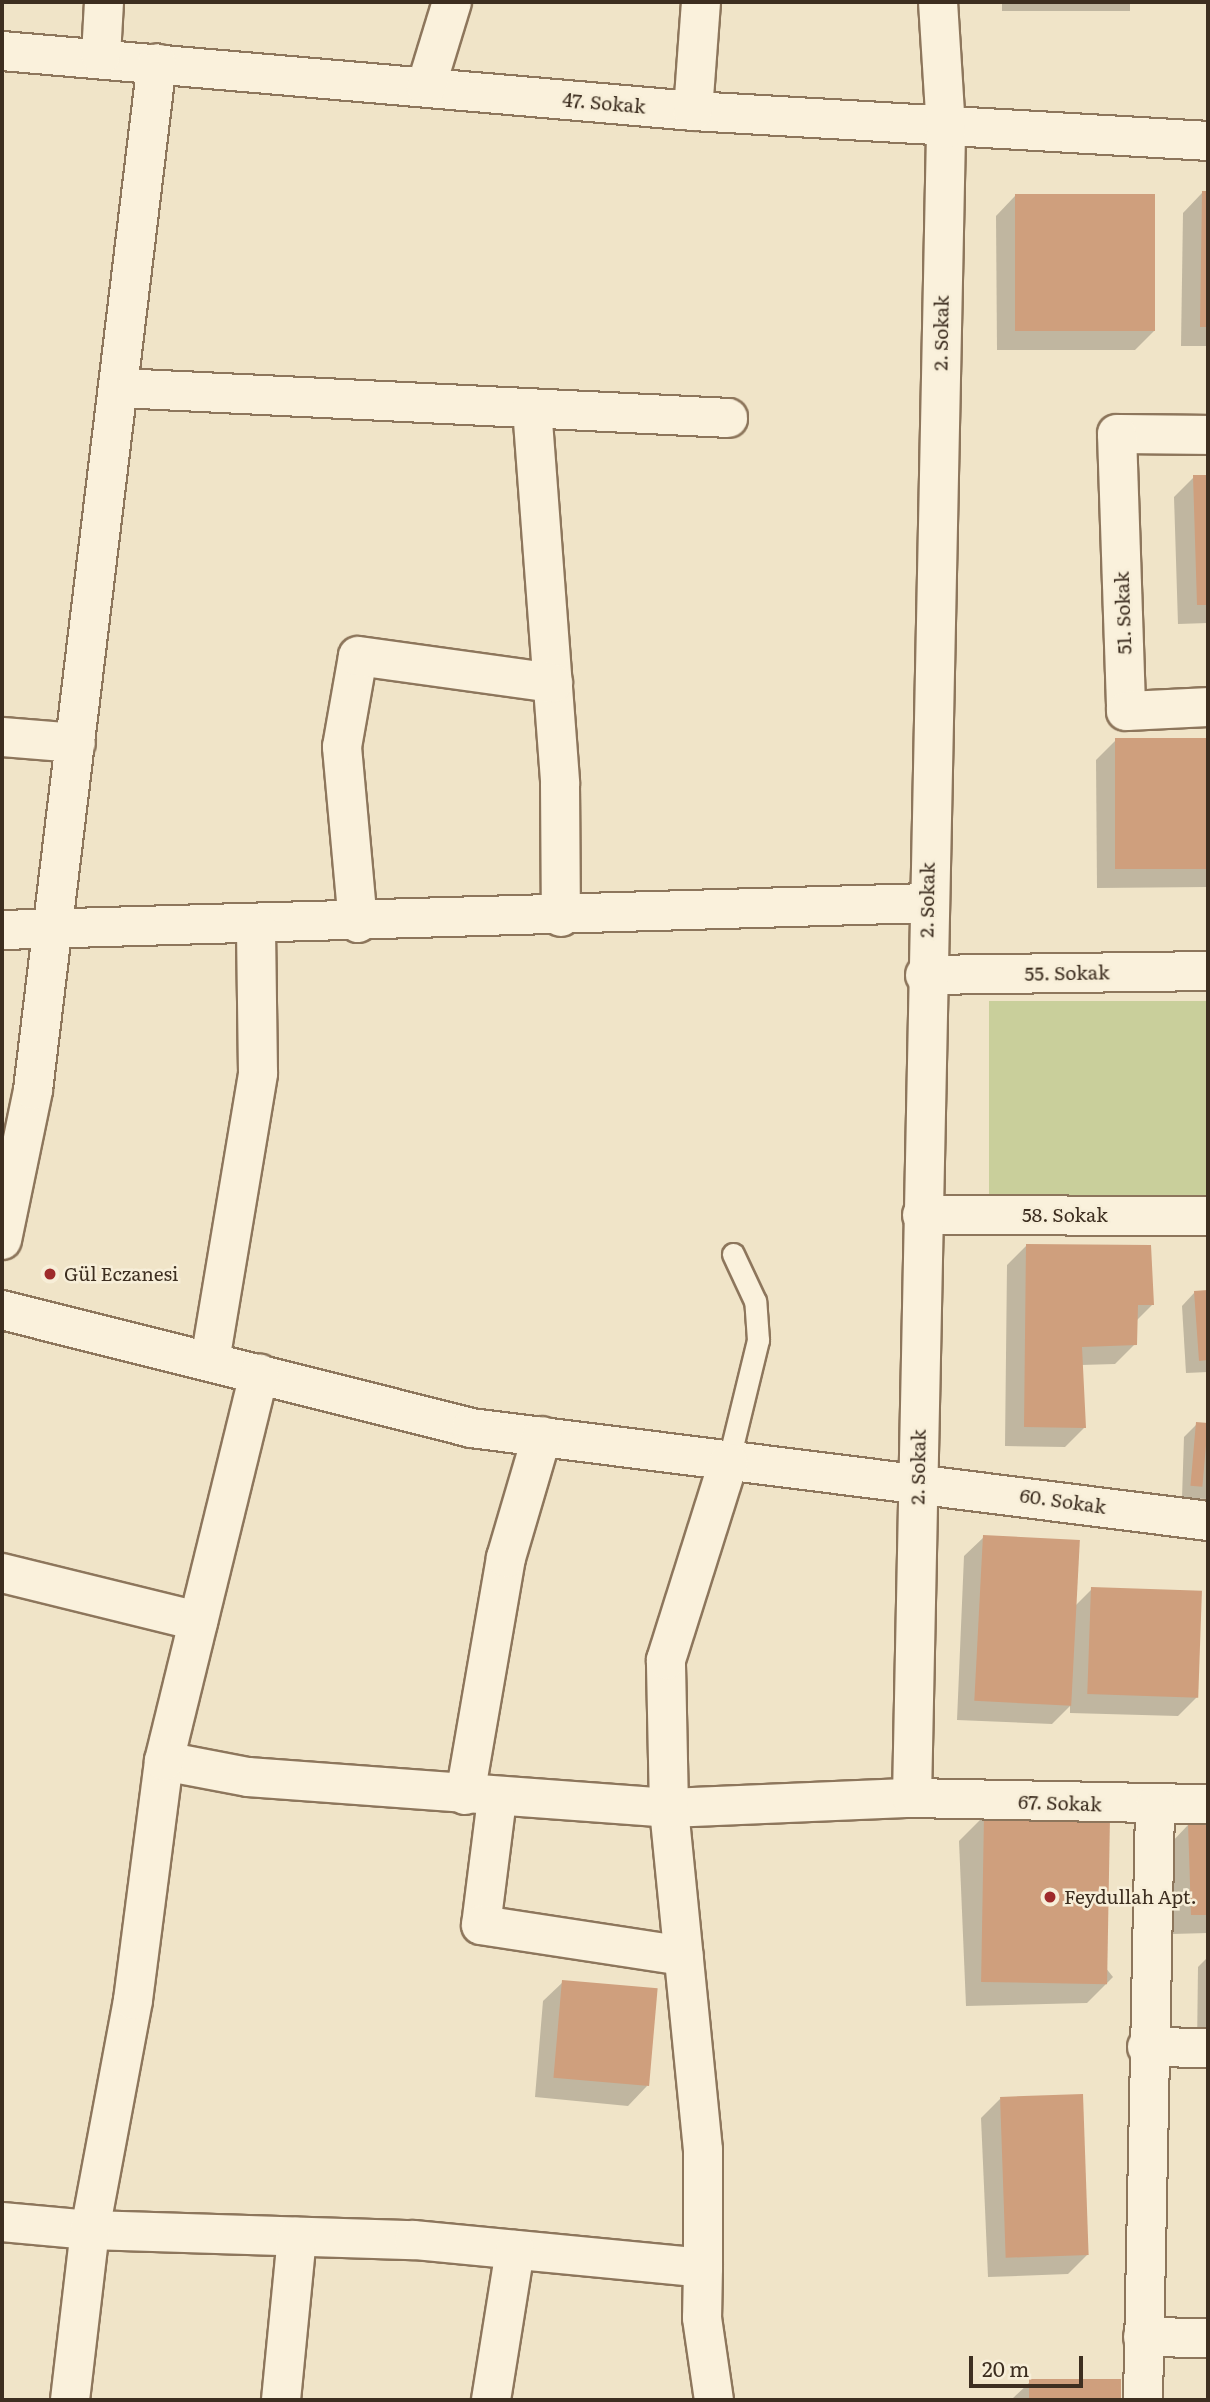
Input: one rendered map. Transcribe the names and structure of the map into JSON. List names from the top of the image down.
{
  "streets": {
    "street": [
      "47. Sokak",
      "2. Sokak",
      "51. Sokak",
      "55. Sokak",
      "58. Sokak",
      "60. Sokak",
      "67. Sokak"
    ]
  },
  "crossings": [
    ["47. Sokak", "2. Sokak"],
    ["2. Sokak", "55. Sokak"],
    ["2. Sokak", "58. Sokak"],
    ["2. Sokak", "60. Sokak"],
    ["2. Sokak", "67. Sokak"]
  ],
  "places": ["Gül Eczanesi", "Feydullah Apt."],
  "scale_bar": "20 m"
}
